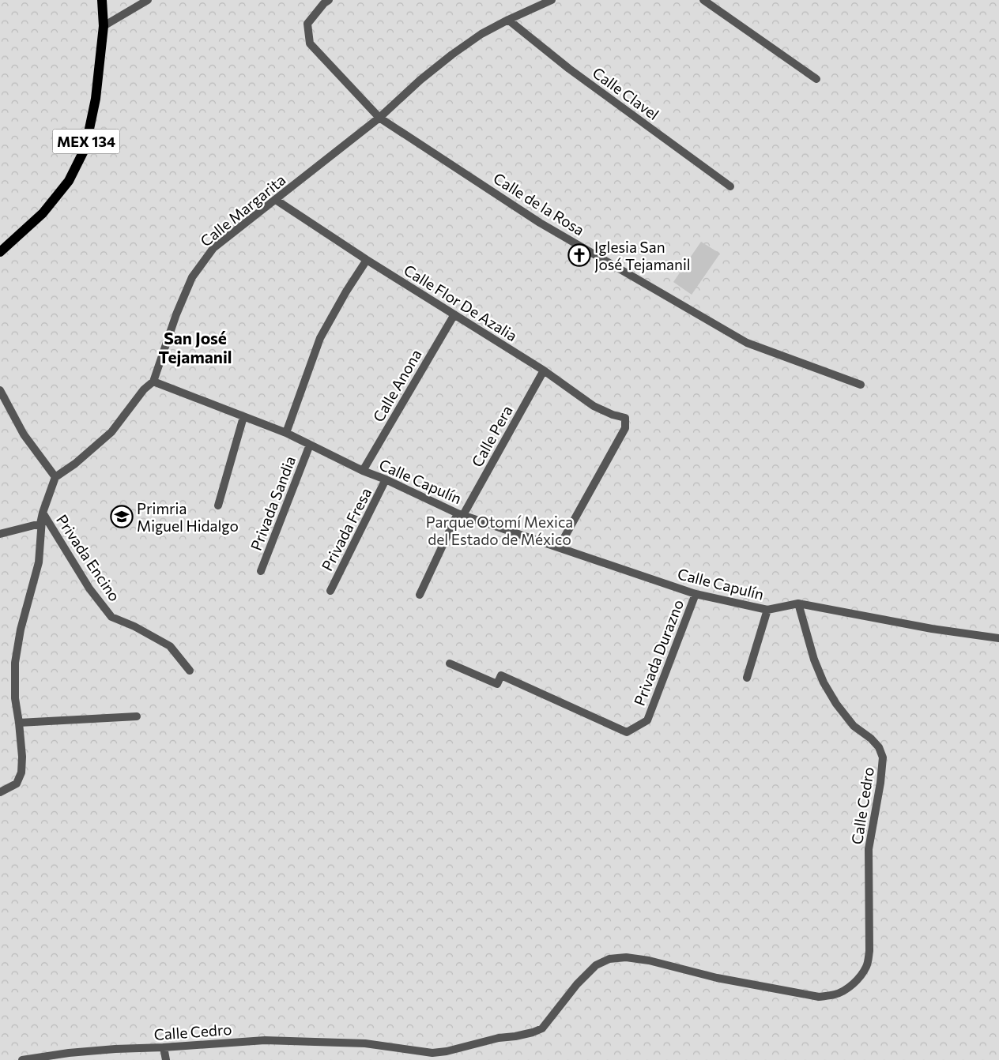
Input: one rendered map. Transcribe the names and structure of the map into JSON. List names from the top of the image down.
{
  "streets": {
    "main road": ["MEX 134"],
    "street": [
      "Calle Clavel",
      "Calle de la Rosa",
      "Calle Margarita",
      "Calle Flor De Azalia",
      "Calle Anona",
      "Calle Pera",
      "Calle Capulín",
      "Privada Sandia",
      "Privada Fresa",
      "Privada Encino",
      "Privada Durazno",
      "Calle Cedro"
    ]
  },
  "crossings": [
    ["Calle Clavel", "Calle Margarita"],
    ["Calle de la Rosa", "Calle Margarita"],
    ["Calle Margarita", "Calle Flor De Azalia"],
    ["Calle Margarita", "Calle Capulín"],
    ["Calle Flor De Azalia", "Calle Anona"],
    ["Calle Flor De Azalia", "Calle Pera"],
    ["Calle Flor De Azalia", "Calle Capulín"],
    ["Calle Anona", "Calle Capulín"],
    ["Calle Pera", "Calle Capulín"],
    ["Calle Capulín", "Privada Sandia"],
    ["Calle Capulín", "Privada Fresa"],
    ["Calle Capulín", "Privada Durazno"],
    ["Calle Capulín", "Calle Cedro"]
  ],
  "districts": ["San José Tejamanil"],
  "parks": ["Parque Otomí Mexica del Estado de México"],
  "places": {
    "church": ["Iglesia San José Tejamanil"],
    "school or university": ["Primria Miguel Hidalgo"]
  }
}
